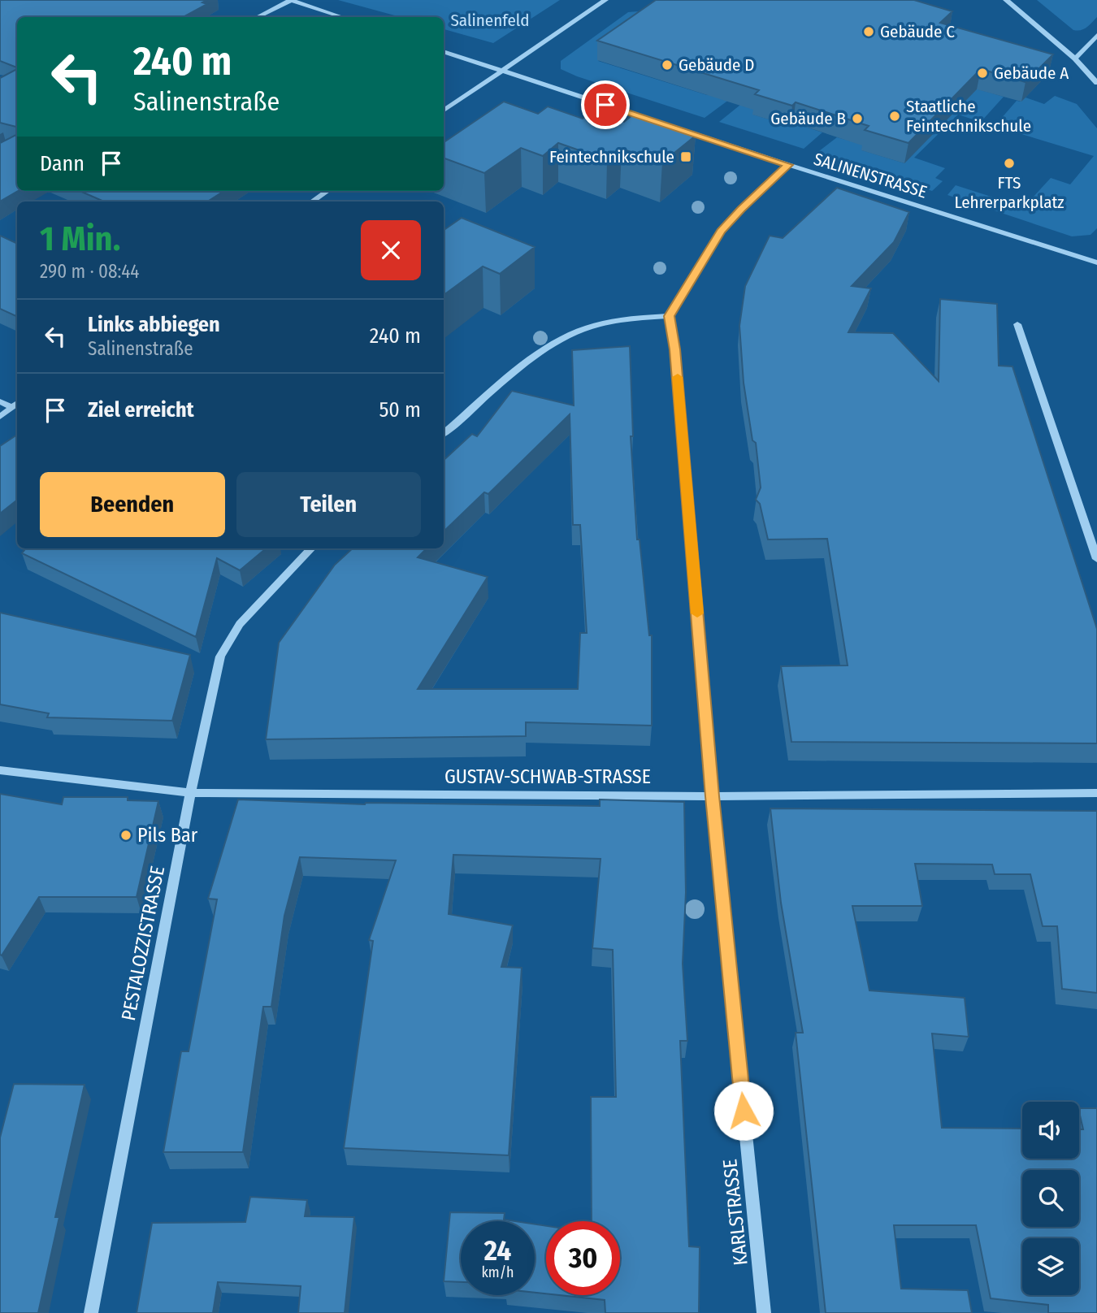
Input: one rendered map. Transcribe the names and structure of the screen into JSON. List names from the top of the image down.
{
  "streets": {
    "street": [
      "SALINENSTRASSE",
      "GUSTAV-SCHWAB-STRASSE",
      "PESTALOZZISTRASSE",
      "KARLSTRASSE"
    ]
  },
  "crossings": [
    ["GUSTAV-SCHWAB-STRASSE", "PESTALOZZISTRASSE"],
    ["GUSTAV-SCHWAB-STRASSE", "KARLSTRASSE"]
  ],
  "parks": ["Salinenfeld"],
  "places": {
    "other": [
      "Gebäude C",
      "Gebäude D",
      "Gebäude A",
      "Staatliche Feintechnikschule",
      "Gebäude B",
      "FTS Lehrerparkplatz",
      "Pils Bar"
    ],
    "transit": ["Feintechnikschule"]
  },
  "page": {
    "turn": ["240 m", "Salinenstraße"],
    "then": "Dann",
    "heading": ["1 Min.", "290 m · 08:44"],
    "list": [
      {
        "name": "Links abbiegen",
        "note": "Salinenstraße",
        "value": "240 m"
      },
      {
        "name": "Ziel erreicht",
        "value": "50 m"
      }
    ],
    "buttons": ["Beenden", "Teilen"],
    "speed": "24 km/h",
    "limit": "30"
  }
}
